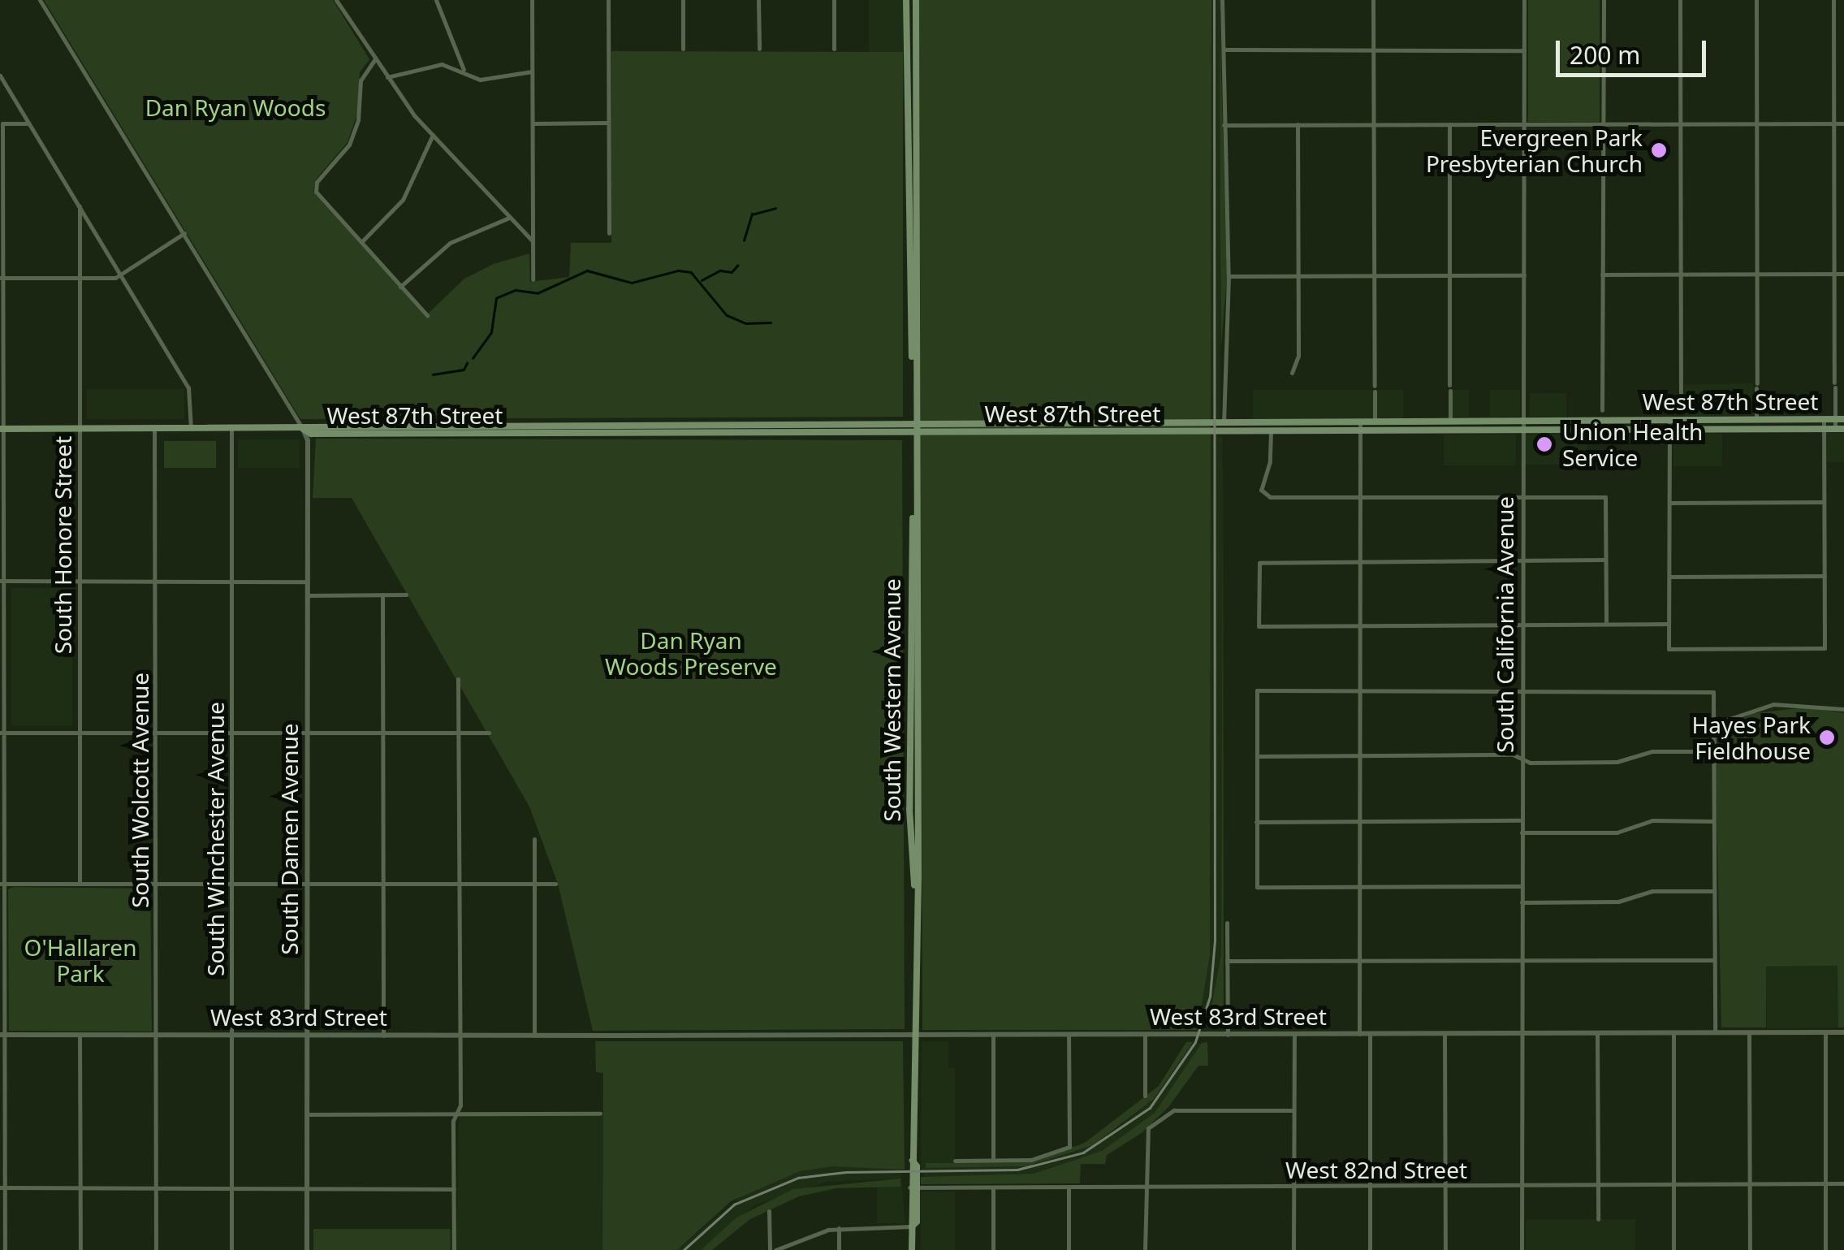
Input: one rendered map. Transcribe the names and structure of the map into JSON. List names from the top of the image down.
{
  "streets": {
    "main road": ["West 87th Street", "South Western Avenue"],
    "street": [
      "South Honore Street",
      "South California Avenue",
      "South Wolcott Avenue",
      "South Winchester Avenue",
      "South Damen Avenue",
      "West 83rd Street",
      "West 82nd Street"
    ]
  },
  "crossings": [
    ["West 87th Street", "South Honore Street"],
    ["West 87th Street", "South California Avenue"],
    ["West 87th Street", "South Western Avenue"],
    ["West 87th Street", "South Wolcott Avenue"],
    ["West 87th Street", "South Winchester Avenue"],
    ["West 87th Street", "South Damen Avenue"],
    ["South California Avenue", "West 83rd Street"],
    ["South California Avenue", "West 82nd Street"],
    ["South Western Avenue", "West 83rd Street"],
    ["South Western Avenue", "West 82nd Street"],
    ["South Wolcott Avenue", "West 83rd Street"],
    ["South Winchester Avenue", "West 83rd Street"],
    ["South Damen Avenue", "West 83rd Street"]
  ],
  "parks": ["Dan Ryan Woods", "Dan Ryan Woods Preserve", "O'Hallaren Park"],
  "places": ["Evergreen Park Presbyterian Church", "Union Health Service", "Hayes Park Fieldhouse"],
  "scale_bar": "200 m"
}
